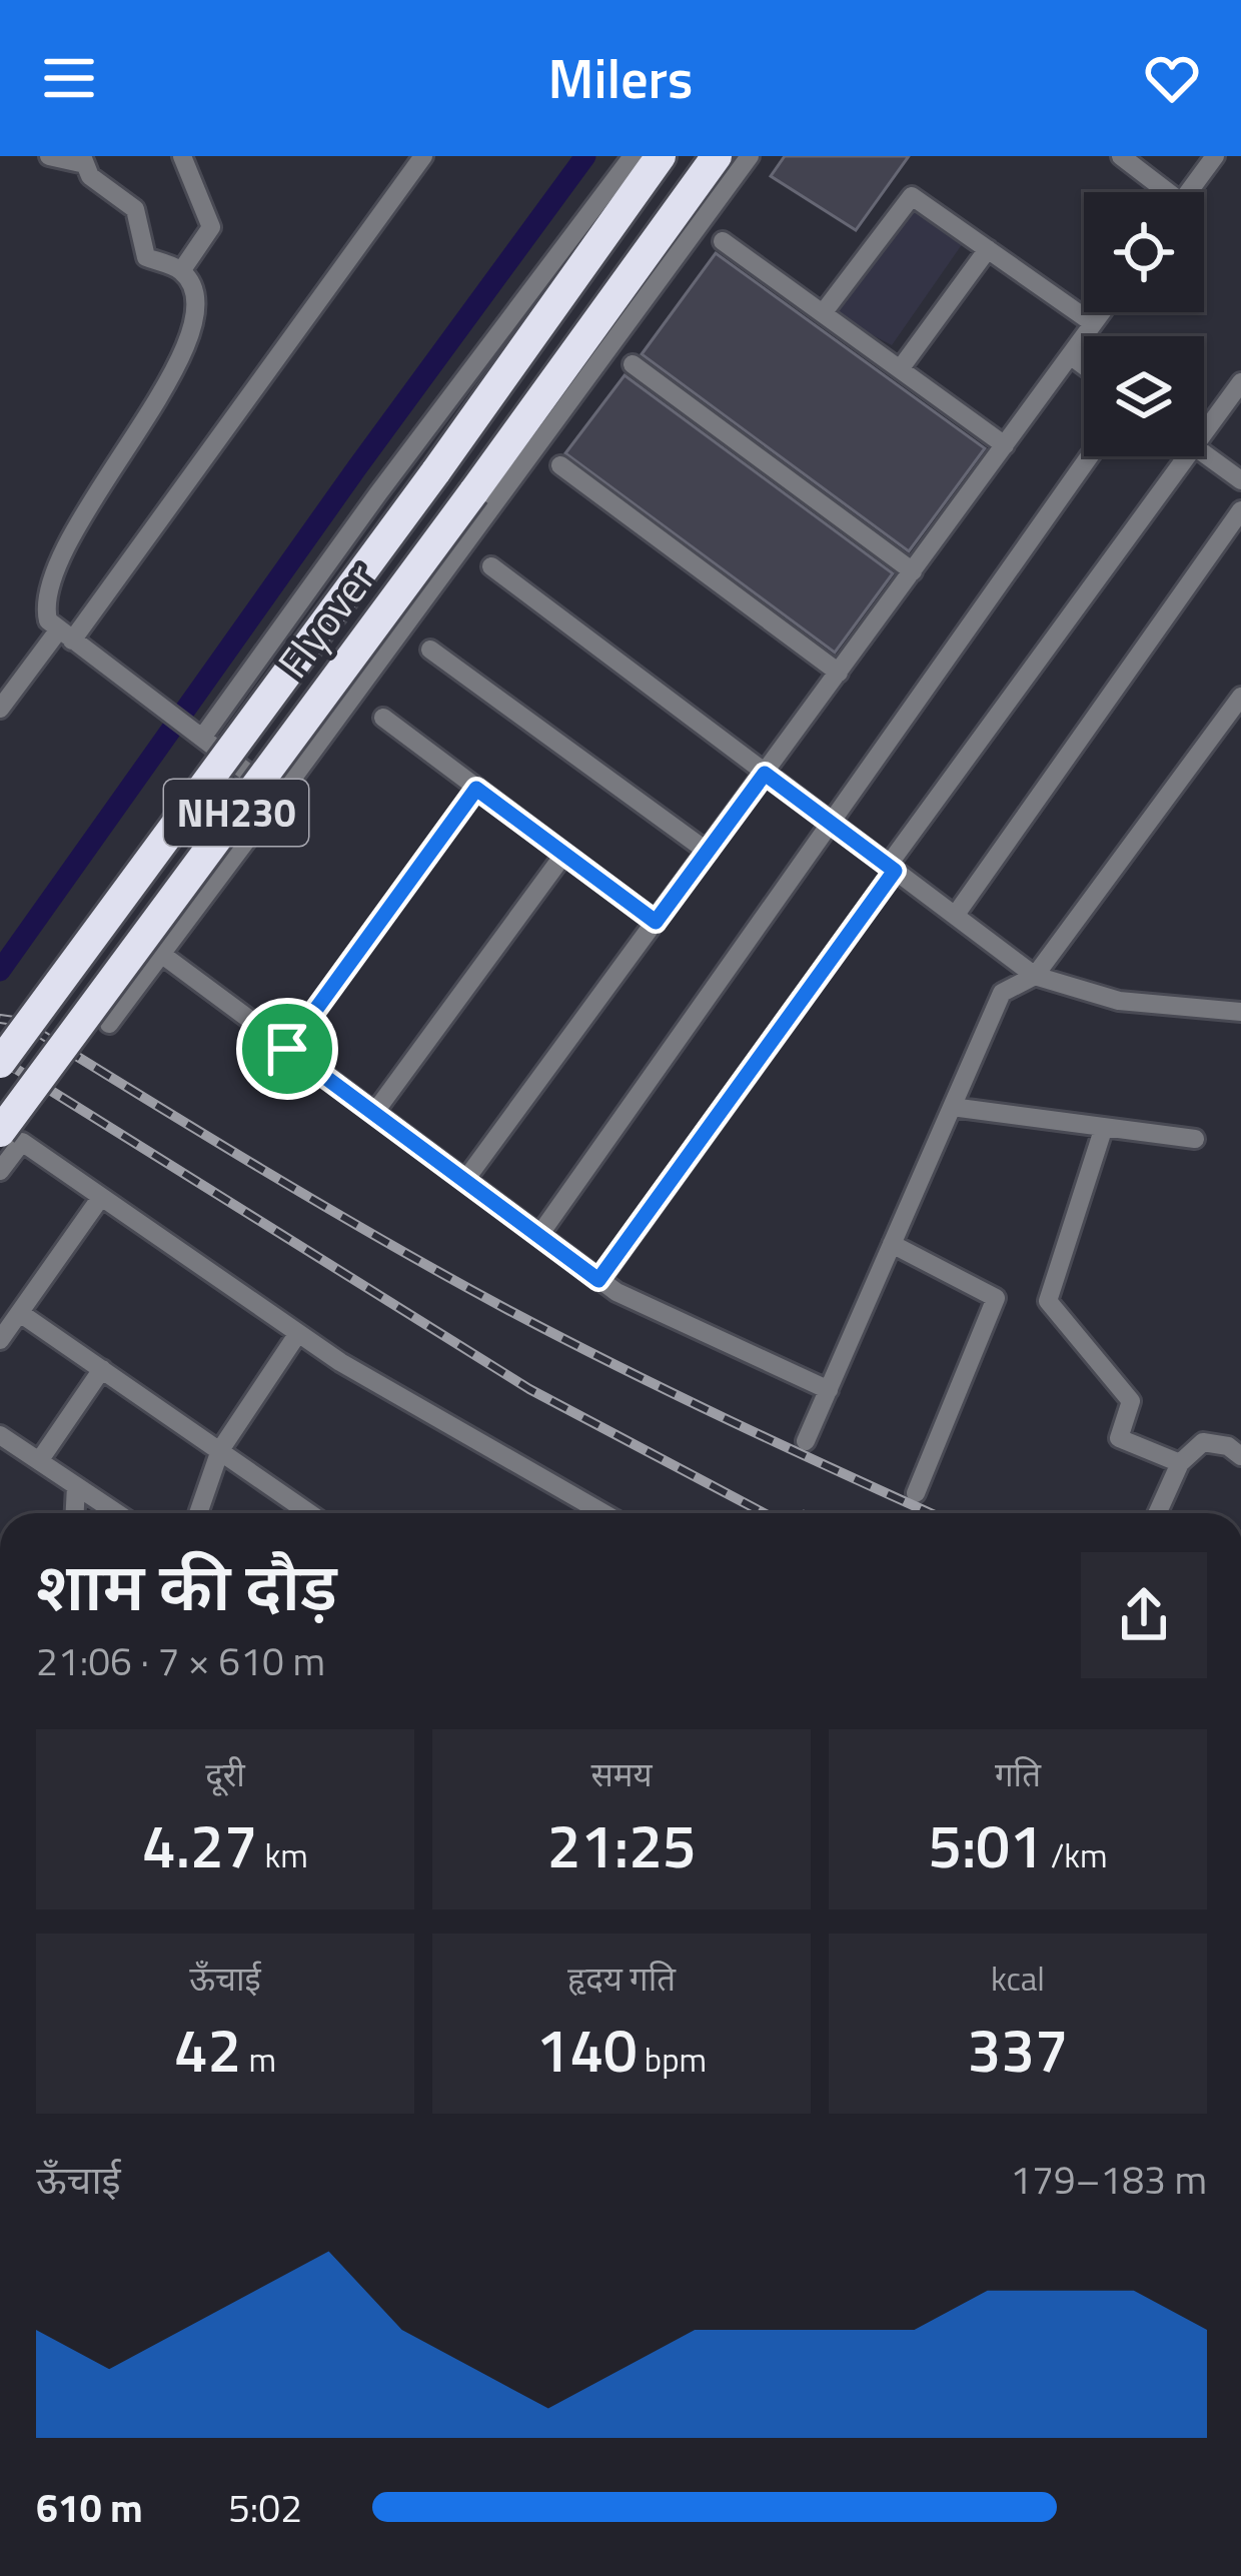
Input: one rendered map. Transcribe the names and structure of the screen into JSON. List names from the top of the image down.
{
  "streets": {
    "highway": ["Flyover", "NH230"]
  },
  "page": {
    "header": "Milers",
    "heading": ["शाम की दौड़", "21:06 · 7 × 610 m"],
    "stats": [
      ["दूरी", "4.27 km"],
      ["समय", "21:25"],
      ["गति", "5:01 /km"],
      ["ऊँचाई", "42 m"],
      ["हृदय गति", "140 bpm"],
      ["kcal", "337"]
    ],
    "chart": ["ऊँचाई", "179–183 m"],
    "list": [
      {
        "name": "610 m",
        "note": "5:02"
      }
    ]
  }
}
